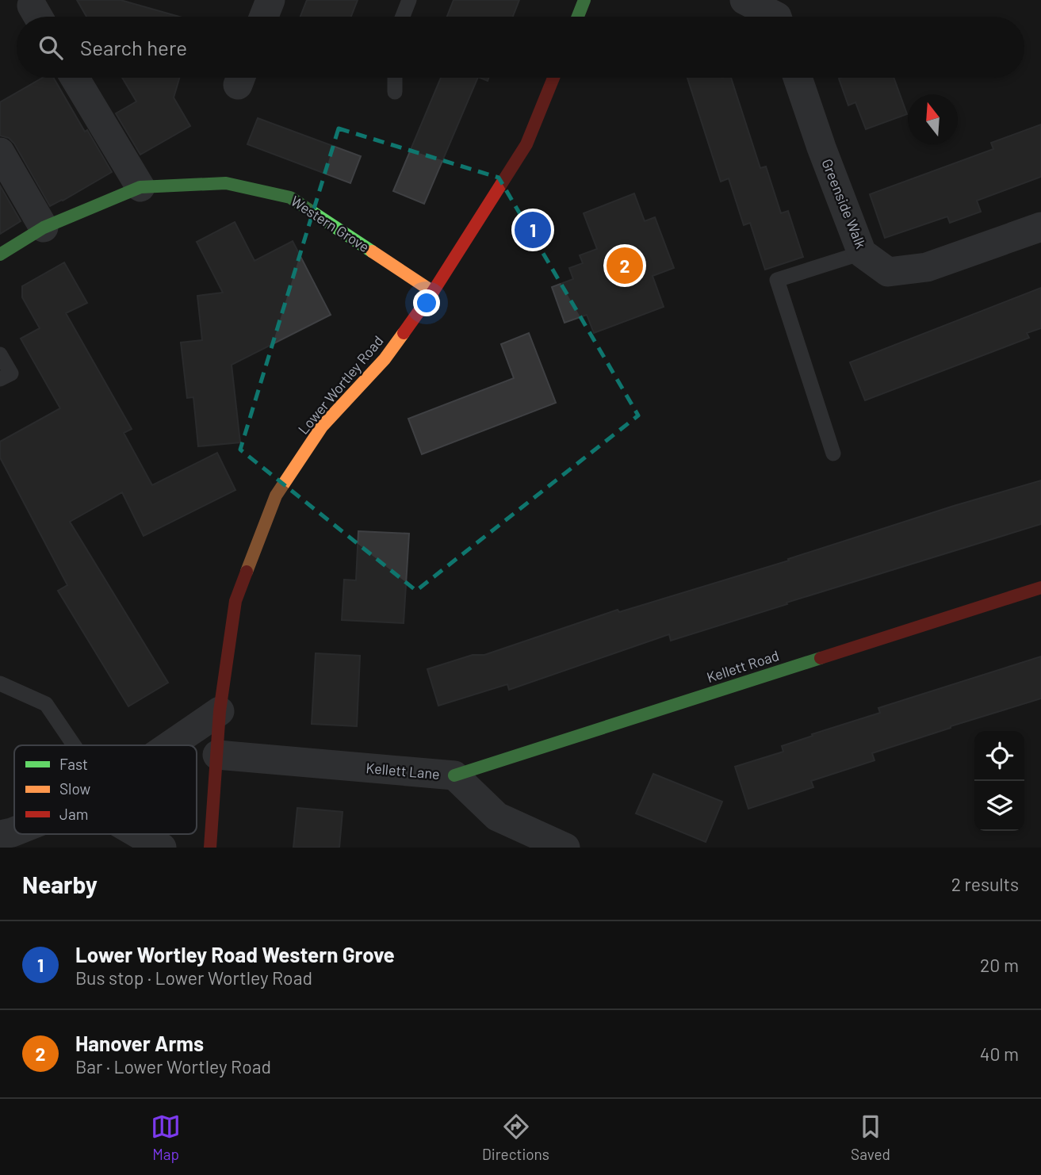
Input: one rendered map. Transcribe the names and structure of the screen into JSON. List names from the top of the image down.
{
  "streets": {
    "street": [
      "Greenside Walk",
      "Western Grove",
      "Lower Wortley Road",
      "Kellett Road",
      "Kellett Lane"
    ]
  },
  "crossings": [
    ["Western Grove", "Lower Wortley Road"],
    ["Lower Wortley Road", "Kellett Lane"],
    ["Kellett Road", "Kellett Lane"]
  ],
  "legend": ["Fast", "Slow", "Jam"],
  "north": "top",
  "page": {
    "search": "Search here",
    "pins": ["1", "2"],
    "heading": ["Nearby", "2 results"],
    "list": [
      {
        "mark": "1",
        "name": "Lower Wortley Road Western Grove",
        "note": "Bus stop · Lower Wortley Road",
        "value": "20 m"
      },
      {
        "mark": "2",
        "name": "Hanover Arms",
        "note": "Bar · Lower Wortley Road",
        "value": "40 m"
      }
    ],
    "nav": ["Map", "Directions", "Saved"]
  }
}
